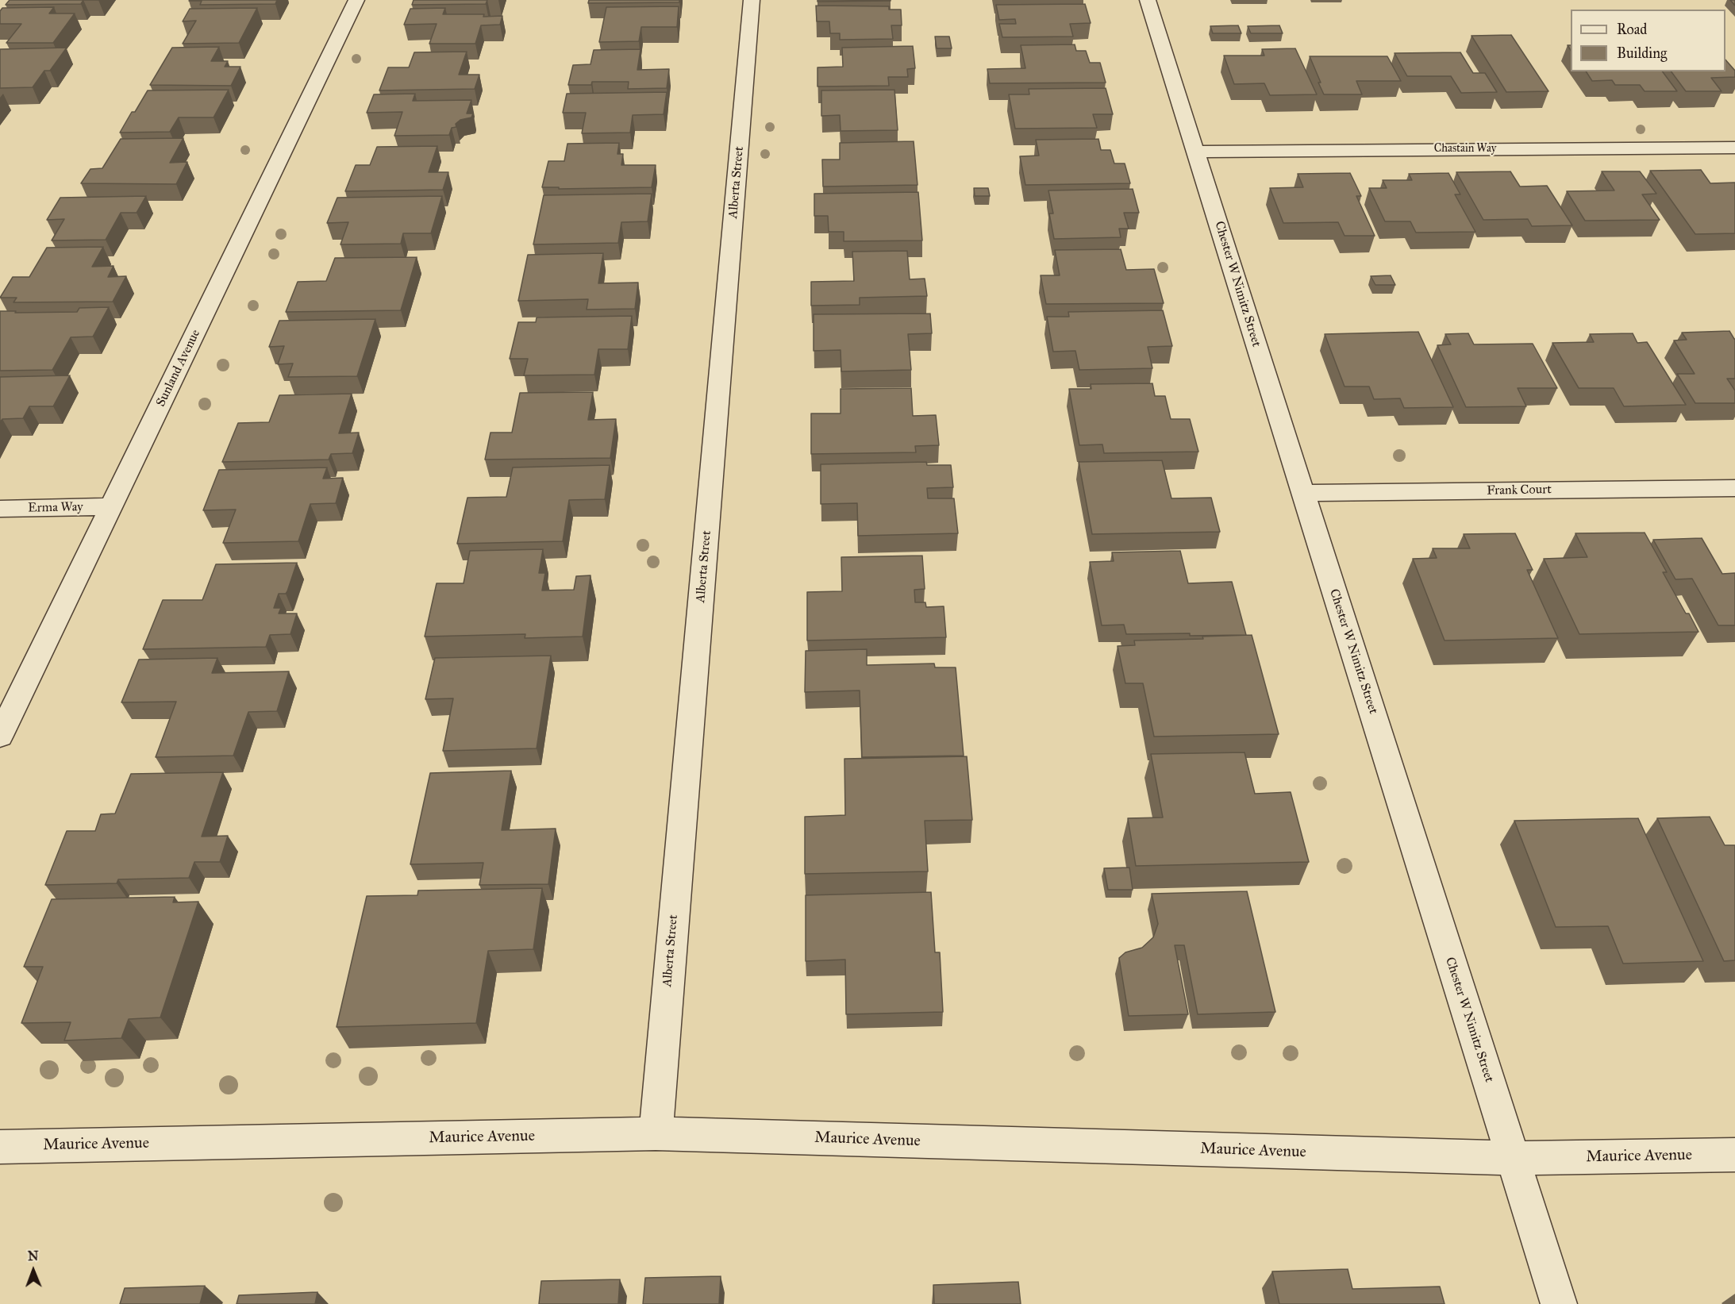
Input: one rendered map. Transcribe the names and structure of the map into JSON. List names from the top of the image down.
{
  "streets": {
    "street": [
      "Chastain Way",
      "Alberta Street",
      "Chester W Nimitz Street",
      "Sunland Avenue",
      "Frank Court",
      "Erma Way",
      "Maurice Avenue"
    ]
  },
  "crossings": [
    ["Chastain Way", "Chester W Nimitz Street"],
    ["Alberta Street", "Maurice Avenue"],
    ["Chester W Nimitz Street", "Frank Court"],
    ["Chester W Nimitz Street", "Maurice Avenue"],
    ["Sunland Avenue", "Erma Way"]
  ],
  "legend": ["Road", "Building"],
  "north": "top"
}
